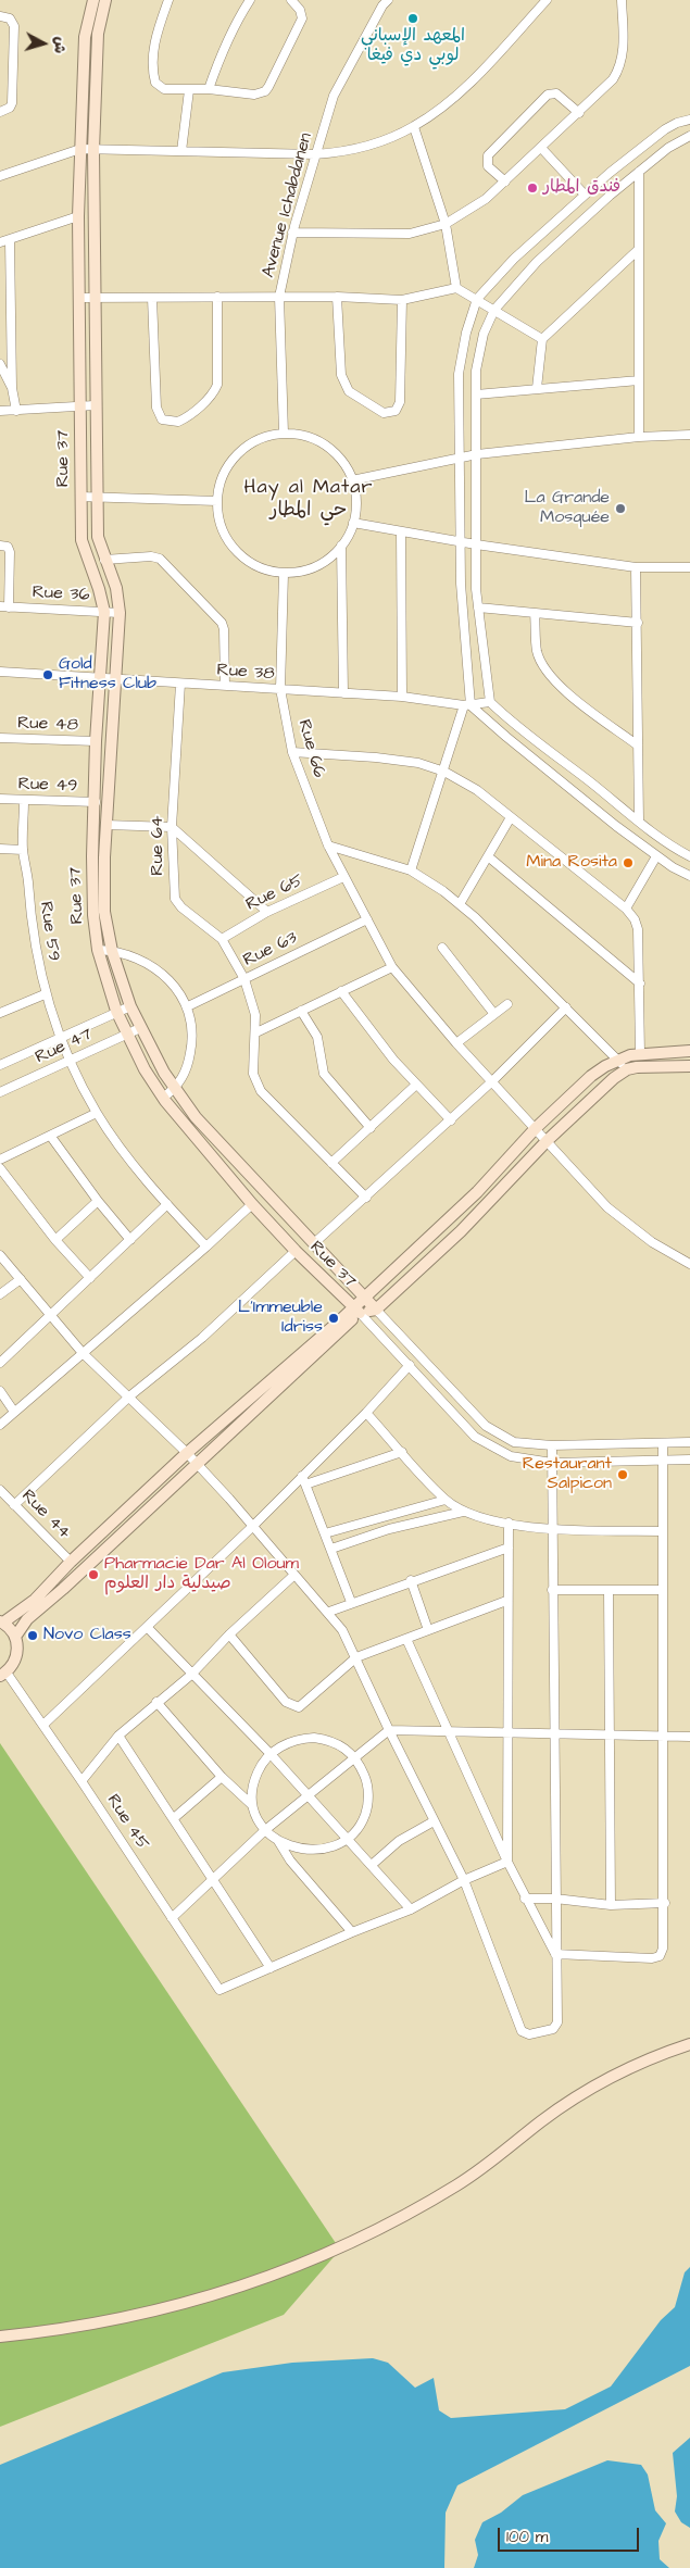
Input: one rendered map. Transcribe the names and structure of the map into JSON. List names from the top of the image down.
{
  "streets": {
    "street": [
      "Avenue Ichabdanen",
      "Rue 37",
      "Rue 36",
      "Rue 38",
      "Rue 48",
      "Rue 66",
      "Rue 49",
      "Rue 64",
      "Rue 65",
      "Rue 59",
      "Rue 63",
      "Rue 47",
      "Rue 44",
      "Rue 45"
    ]
  },
  "crossings": [
    ["Avenue Ichabdanen", "Rue 66"],
    ["Rue 37", "Rue 36"],
    ["Rue 37", "Rue 38"],
    ["Rue 37", "Rue 48"],
    ["Rue 37", "Rue 49"],
    ["Rue 37", "Rue 47"],
    ["Rue 38", "Rue 66"],
    ["Rue 38", "Rue 64"],
    ["Rue 66", "Rue 65"],
    ["Rue 66", "Rue 63"],
    ["Rue 49", "Rue 59"],
    ["Rue 64", "Rue 65"],
    ["Rue 64", "Rue 63"],
    ["Rue 59", "Rue 47"]
  ],
  "districts": ["Hay al Matar حي المطار"],
  "places": [
    "المعهد الإسباني لوبي دي فيغا",
    "فندق المطار",
    "La Grande Mosquée",
    "Gold Fitness Club",
    "Mina Rosita",
    "L'Immeuble Idriss",
    "Restaurant Salpicon",
    "Pharmacie Dar Al Oloum صيدلية دار العلوم",
    "Novo Class"
  ],
  "scale_bar": "100 m",
  "north": "right"
}
